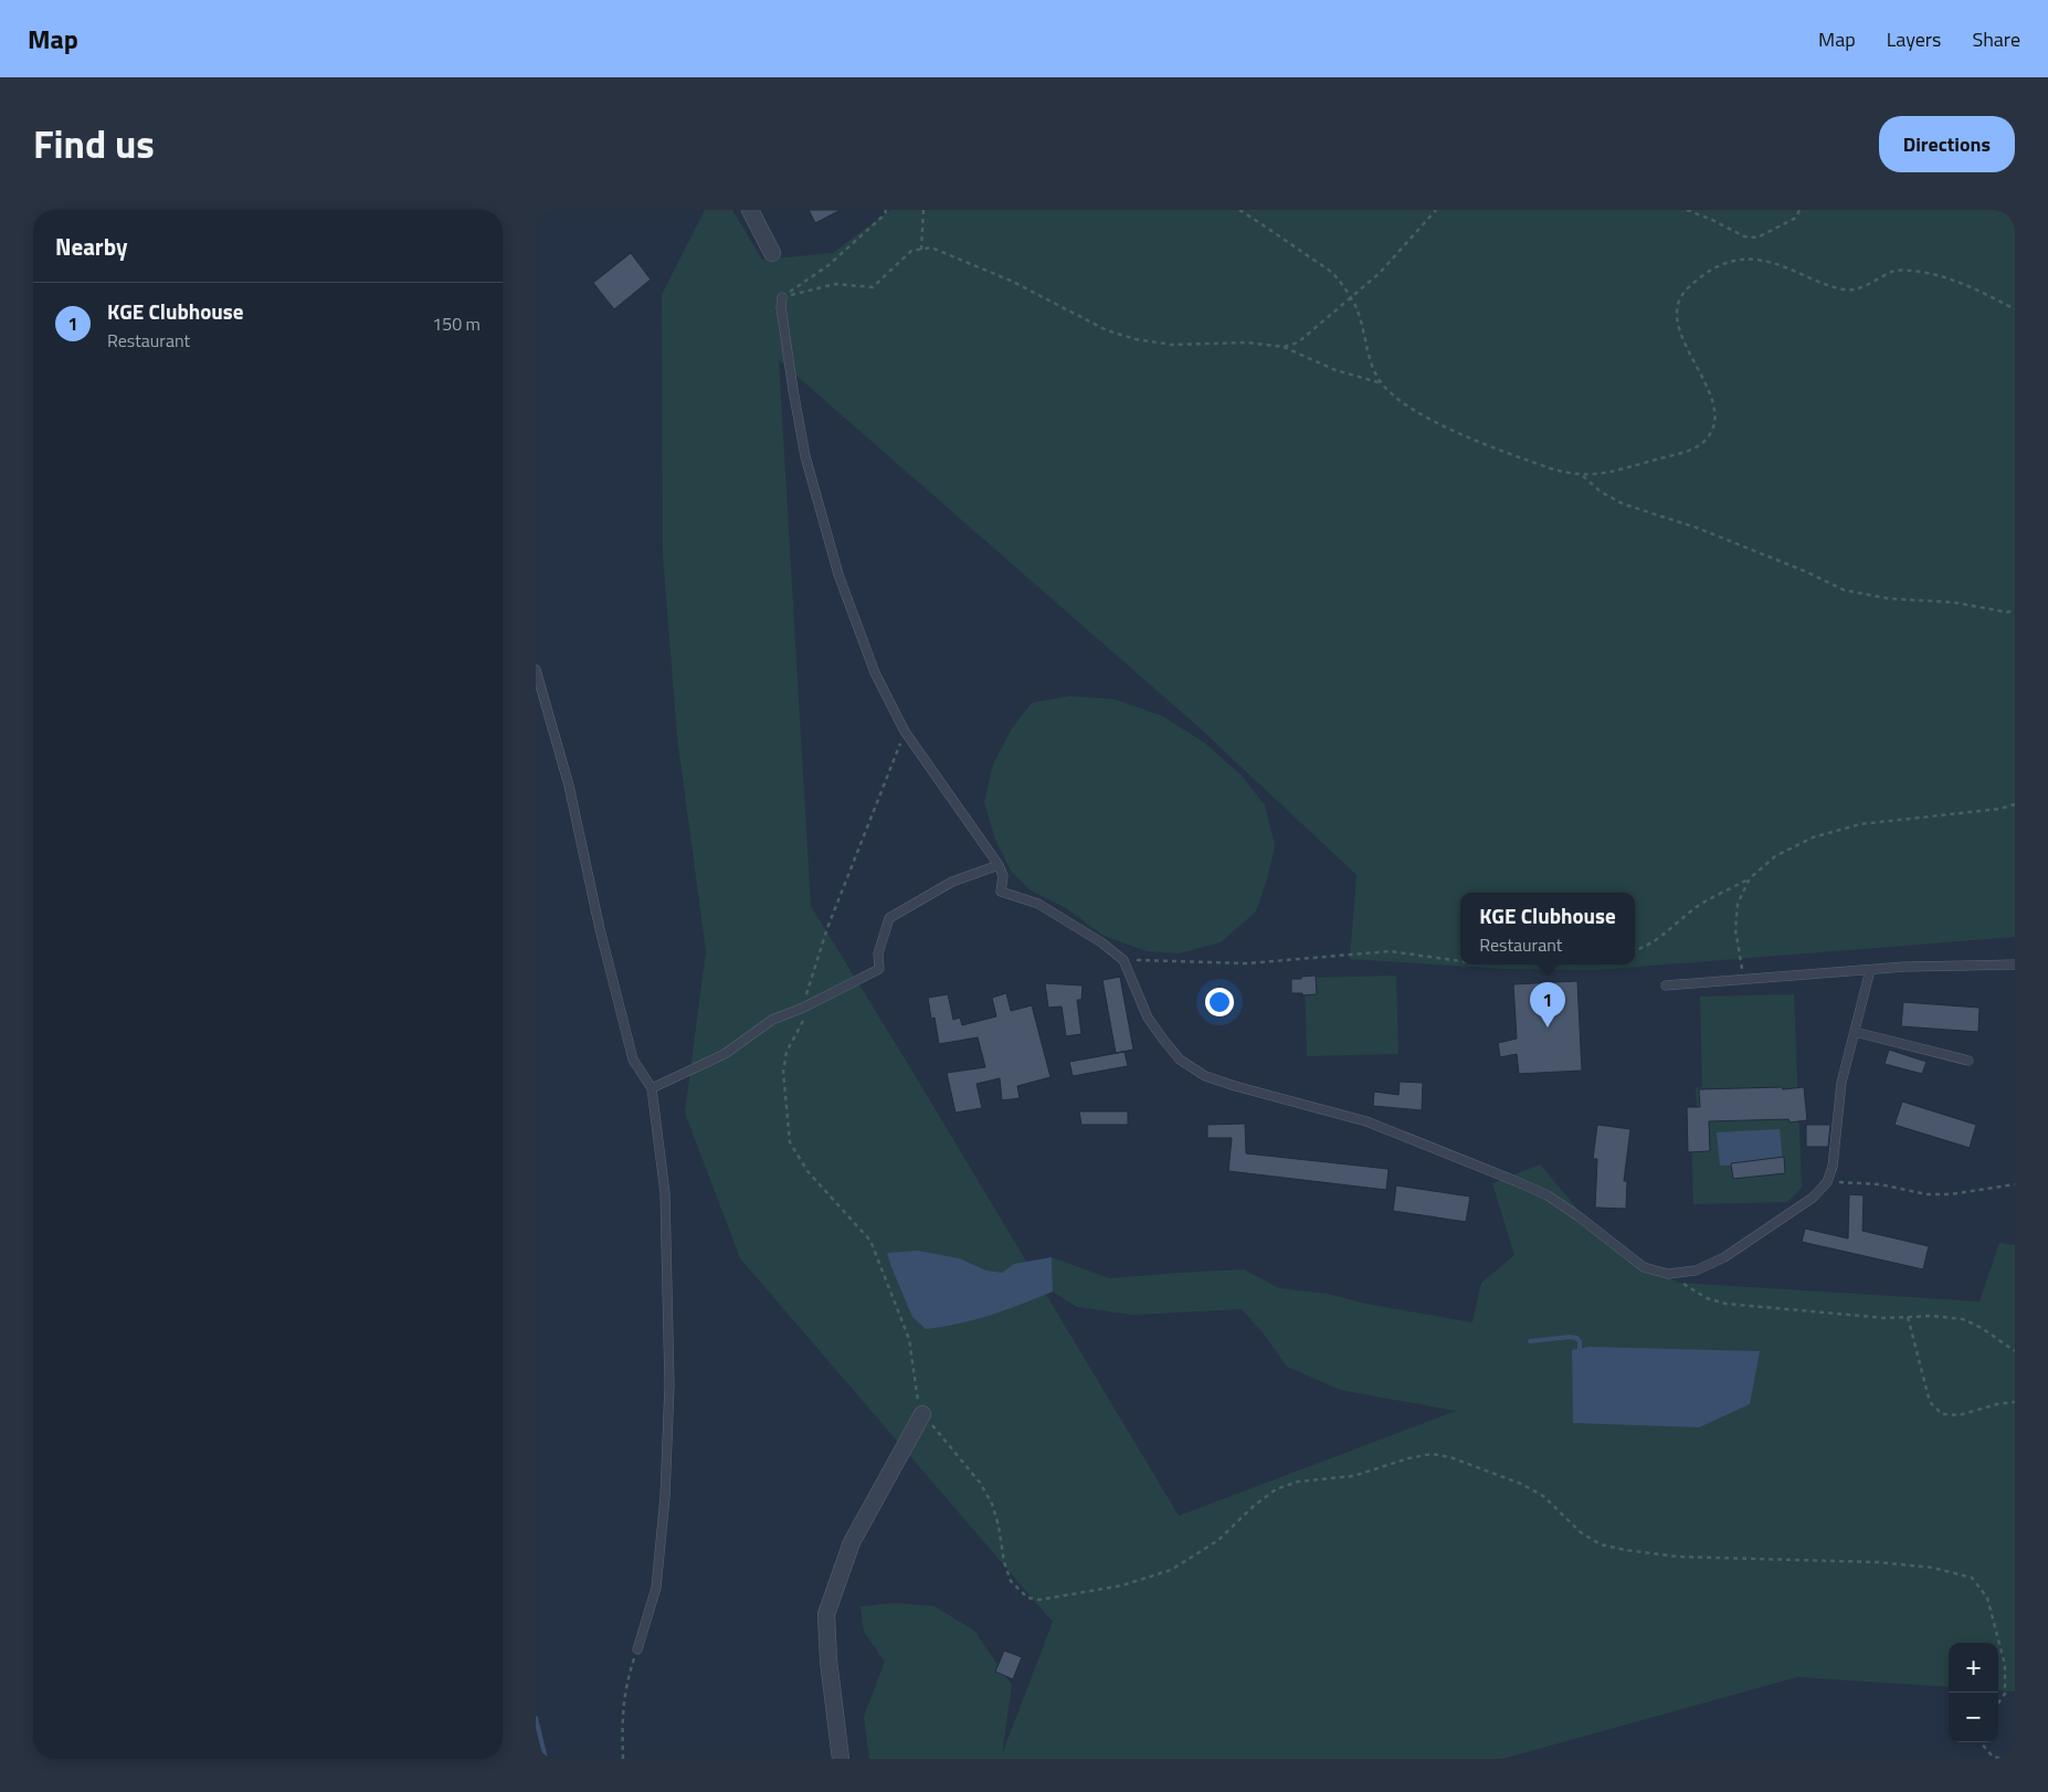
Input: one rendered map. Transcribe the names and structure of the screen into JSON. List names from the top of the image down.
{
  "page": {
    "header": "Map",
    "nav": ["Map", "Layers", "Share"],
    "title": "Find us",
    "buttons": "Directions",
    "heading": "Nearby",
    "list": [
      {
        "mark": "1",
        "name": "KGE Clubhouse",
        "note": "Restaurant",
        "value": "150 m"
      }
    ],
    "popup": ["KGE Clubhouse", "Restaurant"],
    "pins": "1",
    "map_buttons": ["+", "−"]
  }
}
